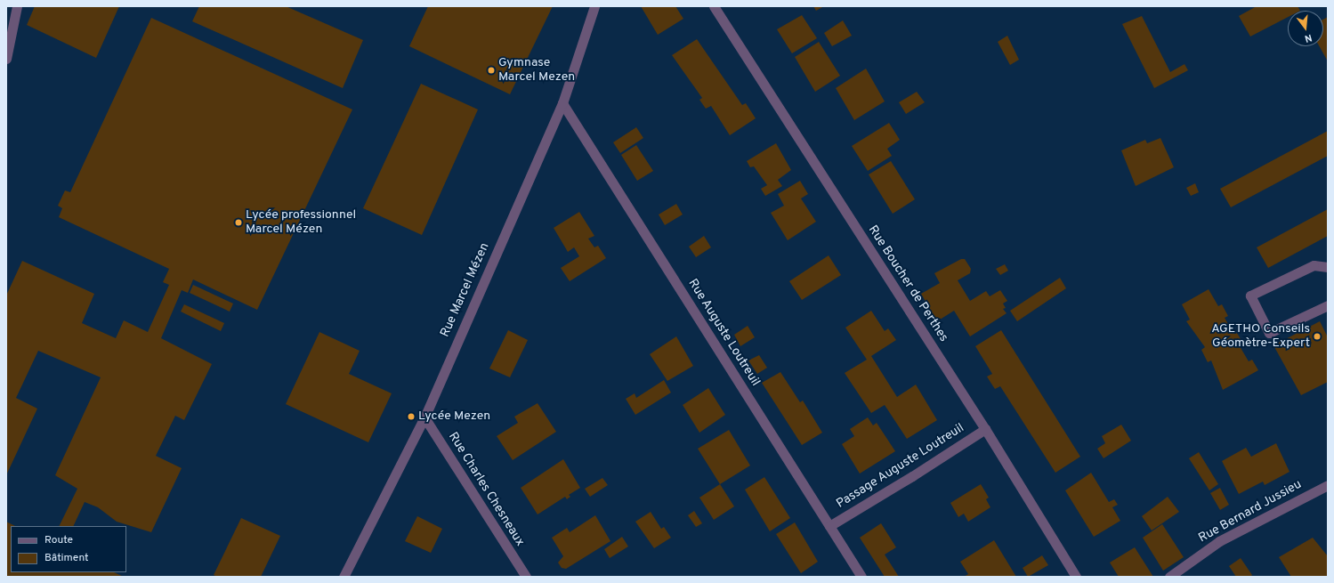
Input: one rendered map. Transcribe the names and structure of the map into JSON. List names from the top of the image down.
{
  "streets": {
    "street": [
      "Rue Boucher de Perthes",
      "Rue Marcel Mézen",
      "Rue Auguste Loutreuil",
      "Passage Auguste Loutreuil",
      "Rue Charles Chesneaux",
      "Rue Bernard Jussieu"
    ]
  },
  "crossings": [
    ["Rue Boucher de Perthes", "Passage Auguste Loutreuil"],
    ["Rue Marcel Mézen", "Rue Auguste Loutreuil"],
    ["Rue Marcel Mézen", "Rue Charles Chesneaux"],
    ["Rue Auguste Loutreuil", "Passage Auguste Loutreuil"]
  ],
  "places": [
    "Gymnase Marcel Mezen",
    "Lycée professionnel Marcel Mézen",
    "AGETHO Conseils Géomètre-Expert",
    "Lycée Mezen"
  ],
  "legend": ["Route", "Bâtiment"],
  "north": "bottom"
}
